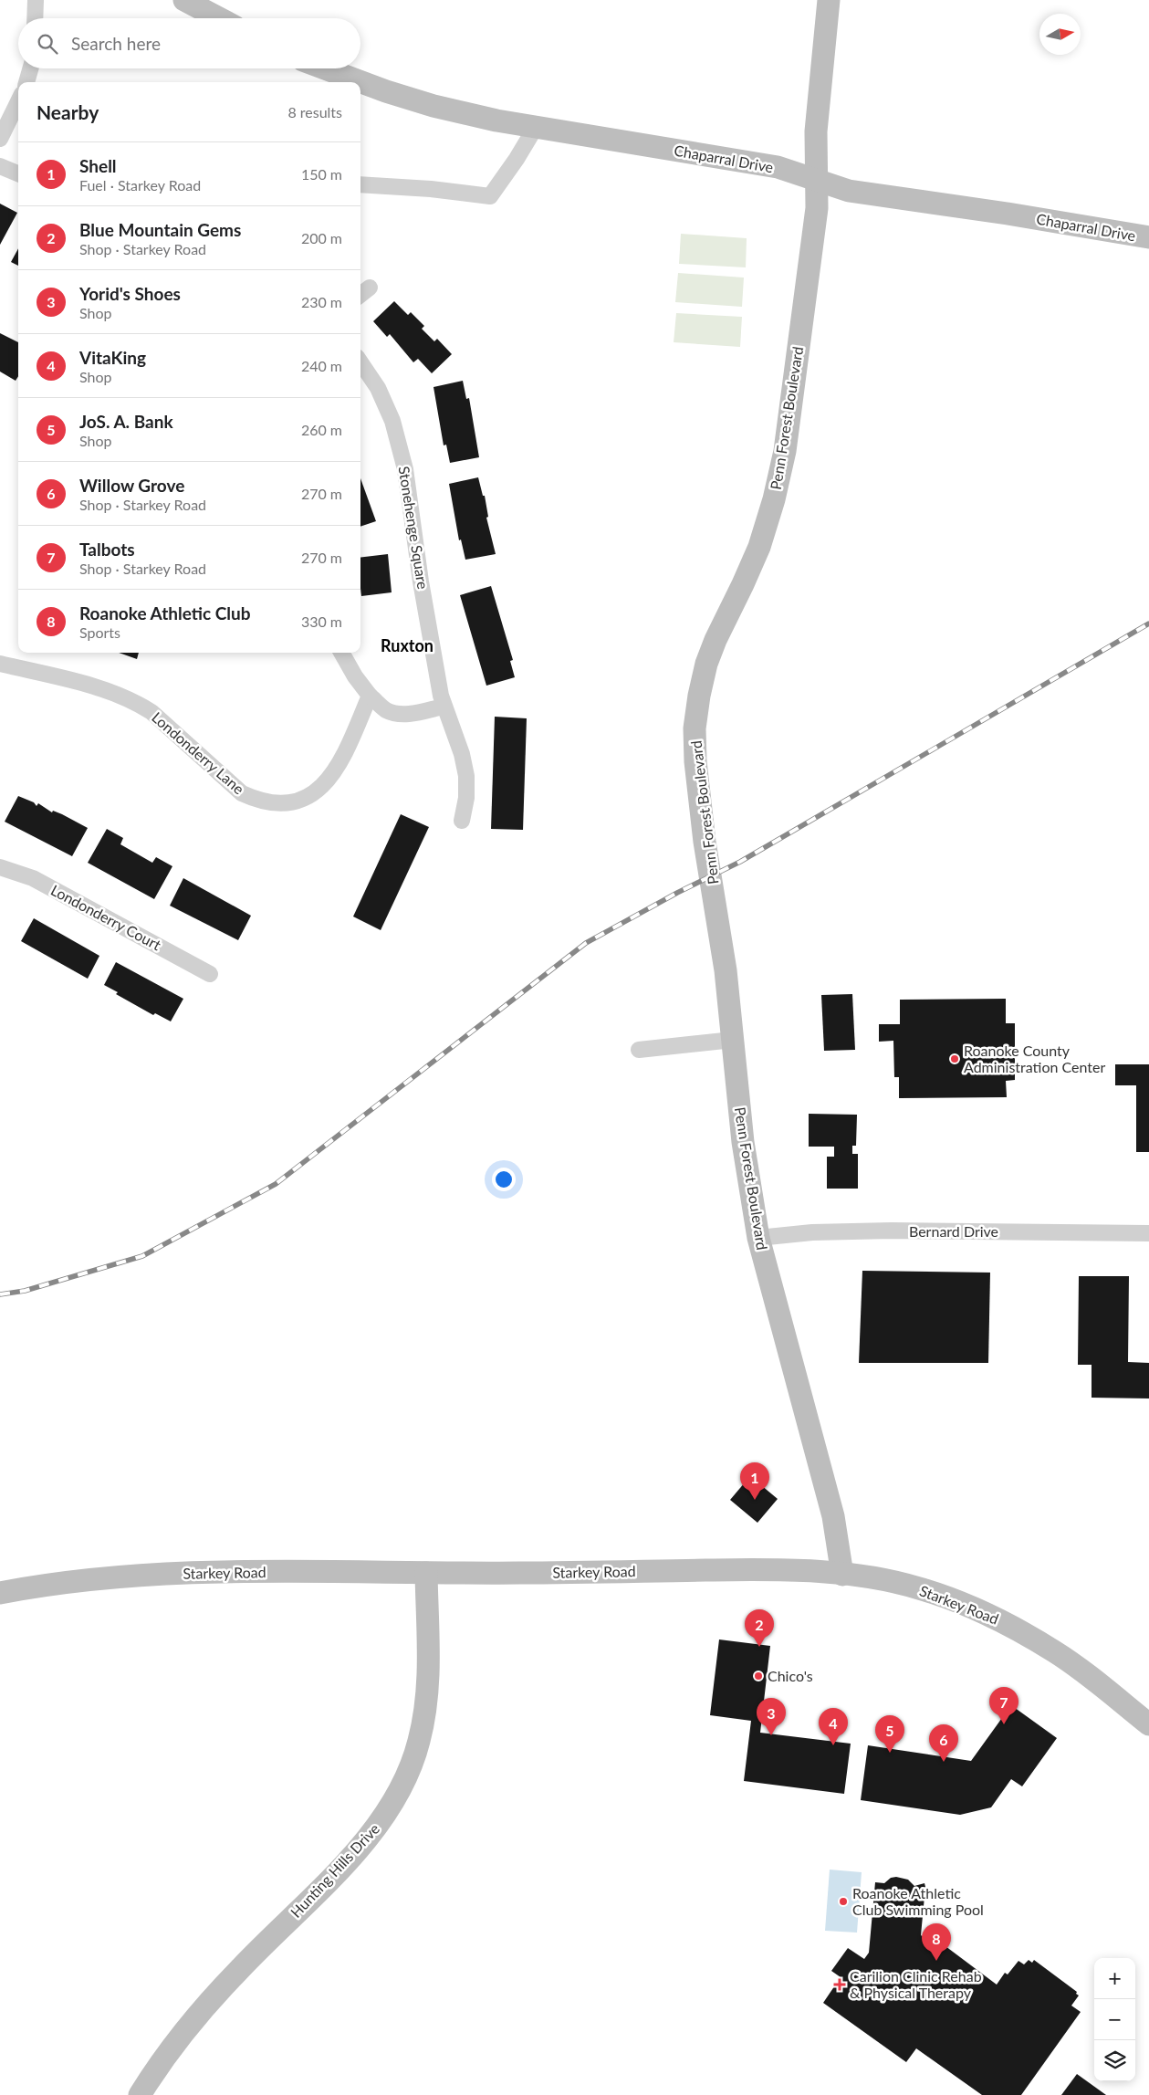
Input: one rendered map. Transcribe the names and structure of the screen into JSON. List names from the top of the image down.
{
  "streets": {
    "street": [
      "Chaparral Drive",
      "Penn Forest Boulevard",
      "Stonehenge Square",
      "Londonderry Lane",
      "Londonderry Court",
      "Bernard Drive",
      "Starkey Road",
      "Hunting Hills Drive"
    ]
  },
  "crossings": [
    ["Chaparral Drive", "Penn Forest Boulevard"],
    ["Penn Forest Boulevard", "Bernard Drive"],
    ["Penn Forest Boulevard", "Starkey Road"],
    ["Starkey Road", "Hunting Hills Drive"]
  ],
  "districts": ["Ruxton"],
  "places": {
    "other": ["Roanoke County Administration Center", "Chico's", "Roanoke Athletic Club Swimming Pool"],
    "health": ["Carilion Clinic Rehab & Physical Therapy"]
  },
  "north": "right",
  "page": {
    "search": "Search here",
    "heading": ["Nearby", "8 results"],
    "list": [
      {
        "mark": "1",
        "name": "Shell",
        "note": "Fuel · Starkey Road",
        "value": "150 m"
      },
      {
        "mark": "2",
        "name": "Blue Mountain Gems",
        "note": "Shop · Starkey Road",
        "value": "200 m"
      },
      {
        "mark": "3",
        "name": "Yorid's Shoes",
        "note": "Shop",
        "value": "230 m"
      },
      {
        "mark": "4",
        "name": "VitaKing",
        "note": "Shop",
        "value": "240 m"
      },
      {
        "mark": "5",
        "name": "JoS. A. Bank",
        "note": "Shop",
        "value": "260 m"
      },
      {
        "mark": "6",
        "name": "Willow Grove",
        "note": "Shop · Starkey Road",
        "value": "270 m"
      },
      {
        "mark": "7",
        "name": "Talbots",
        "note": "Shop · Starkey Road",
        "value": "270 m"
      },
      {
        "mark": "8",
        "name": "Roanoke Athletic Club",
        "note": "Sports",
        "value": "330 m"
      }
    ],
    "pins": [
      "1",
      "2",
      "7",
      "3",
      "4",
      "5",
      "6",
      "8"
    ],
    "map_buttons": ["+", "−"]
  }
}
